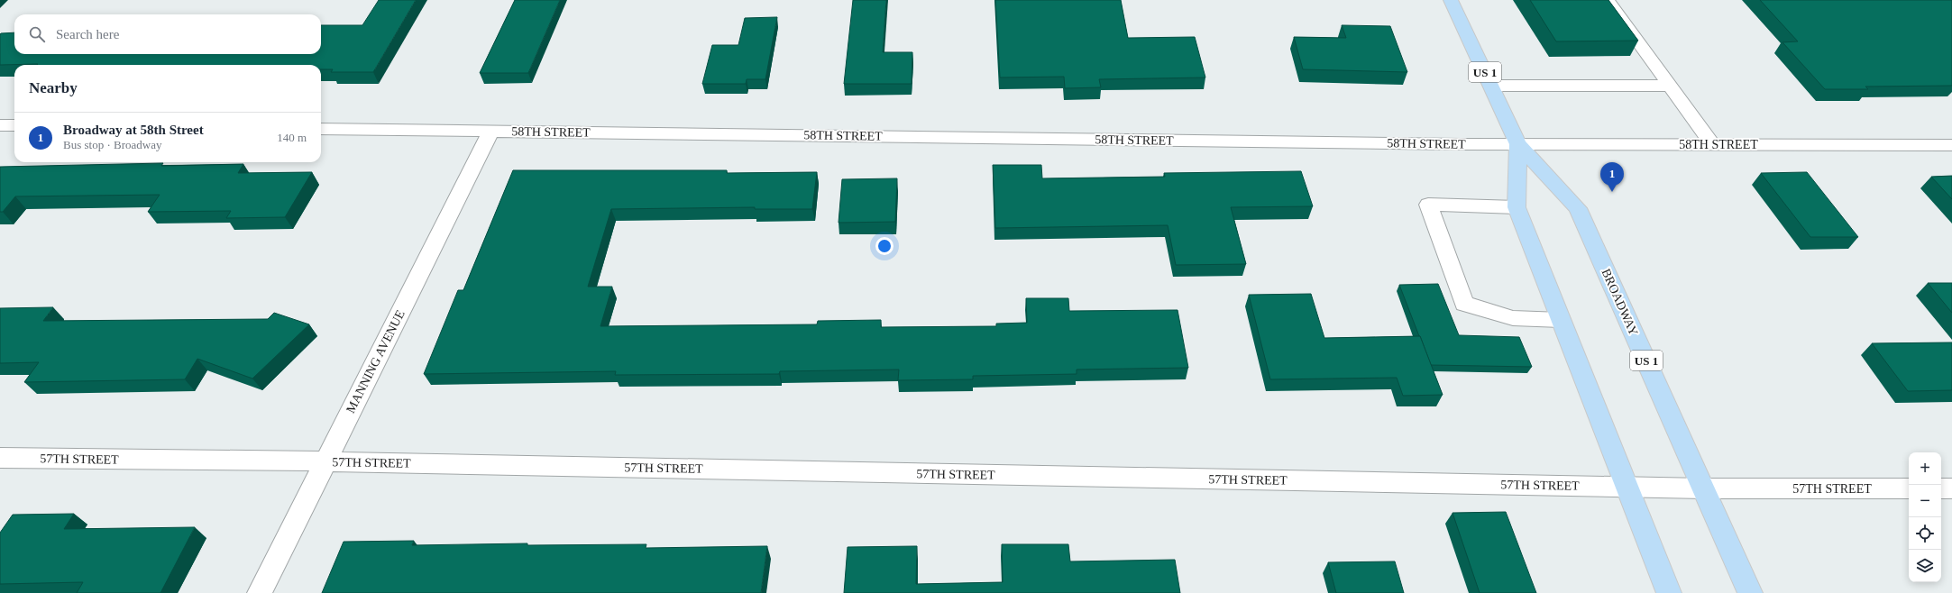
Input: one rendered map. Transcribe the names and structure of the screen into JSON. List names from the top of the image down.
{
  "streets": {
    "main road": ["US 1", "BROADWAY"],
    "street": ["58TH STREET", "MANNING AVENUE", "57TH STREET"]
  },
  "crossings": [
    ["58TH STREET", "BROADWAY"],
    ["58TH STREET", "MANNING AVENUE"],
    ["BROADWAY", "57TH STREET"],
    ["MANNING AVENUE", "57TH STREET"]
  ],
  "page": {
    "search": "Search here",
    "heading": "Nearby",
    "list": [
      {
        "mark": "1",
        "name": "Broadway at 58th Street",
        "note": "Bus stop · Broadway",
        "value": "140 m"
      }
    ],
    "pins": "1",
    "map_buttons": ["+", "−"]
  }
}
